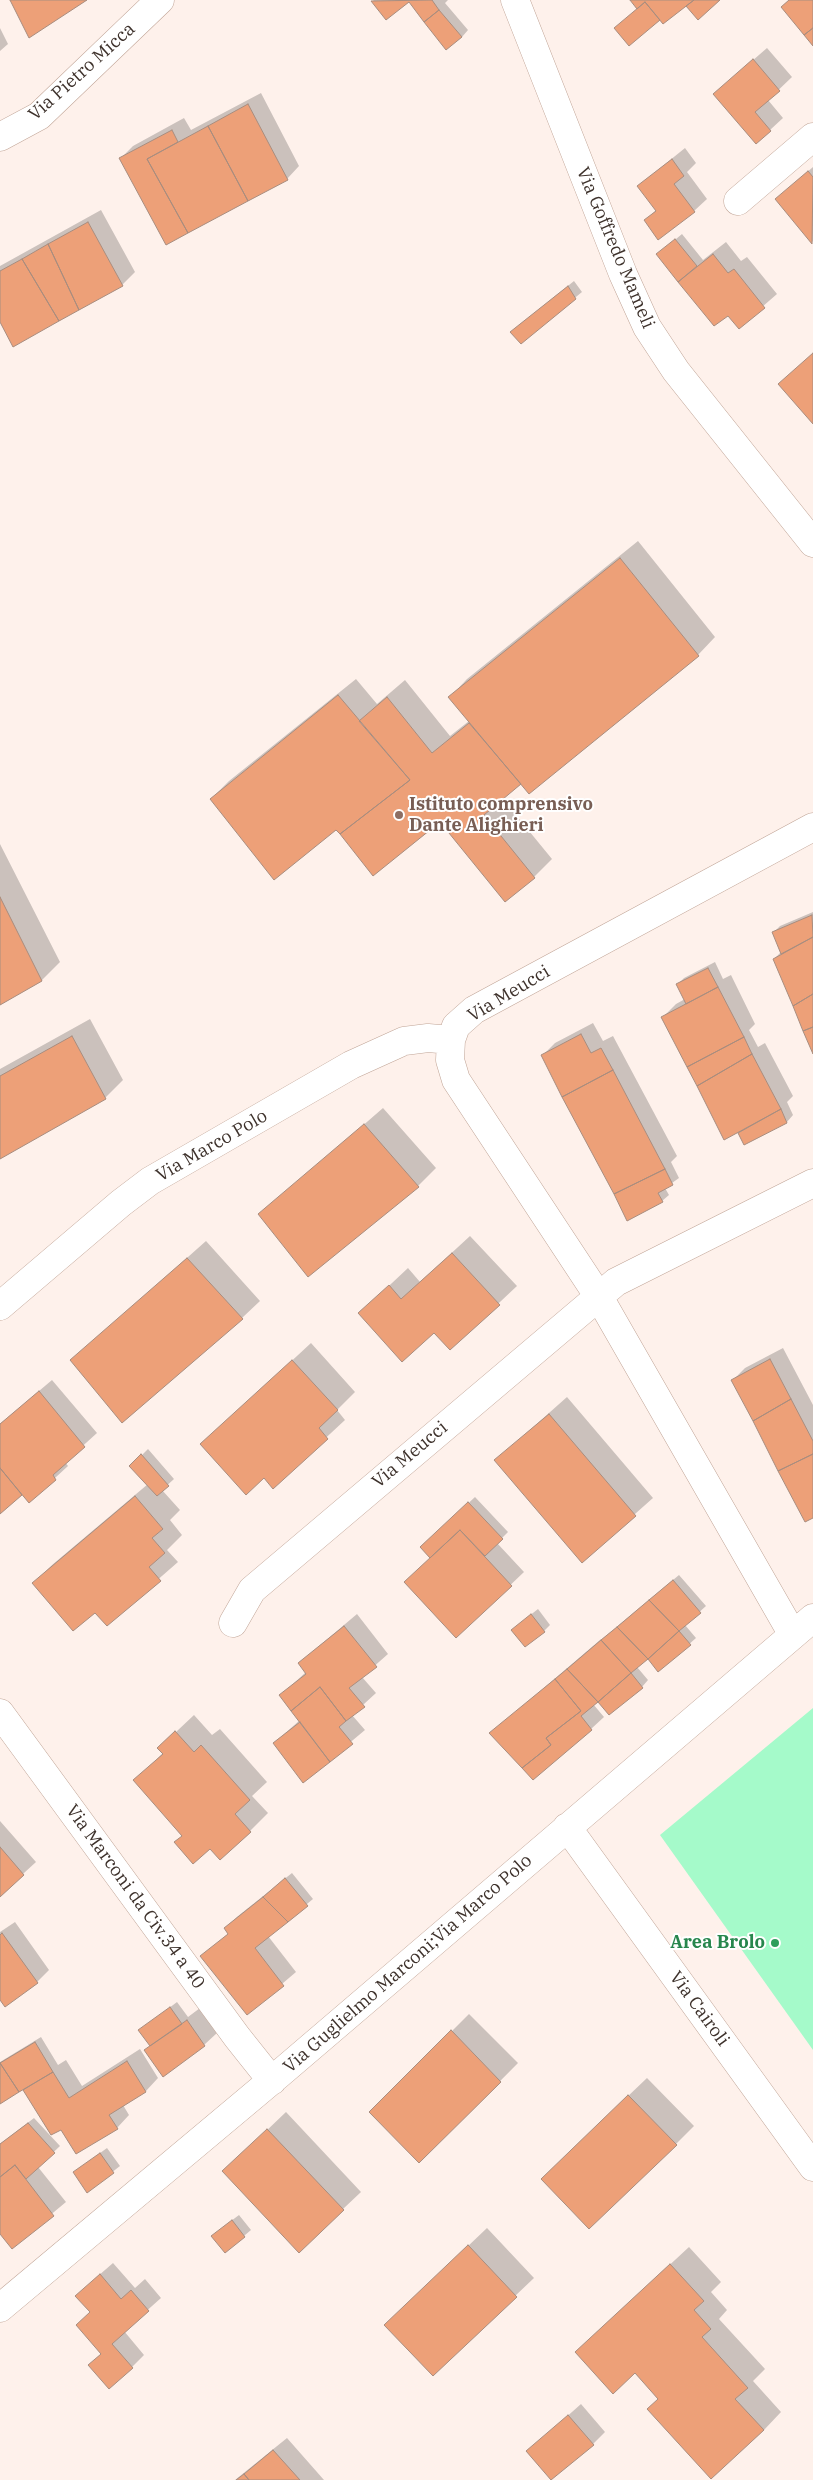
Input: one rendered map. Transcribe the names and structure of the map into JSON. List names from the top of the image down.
{
  "streets": {
    "street": [
      "Via Pietro Micca",
      "Via Goffredo Mameli",
      "Via Meucci",
      "Via Marco Polo",
      "Via Marconi da Civ.34 a 40",
      "Via Guglielmo Marconi;Via Marco Polo",
      "Via Cairoli"
    ]
  },
  "crossings": [
    ["Via Meucci", "Via Marco Polo"],
    ["Via Marconi da Civ.34 a 40", "Via Guglielmo Marconi;Via Marco Polo"],
    ["Via Guglielmo Marconi;Via Marco Polo", "Via Cairoli"]
  ],
  "places": ["Istituto comprensivo Dante Alighieri", "Area Brolo"]
}
